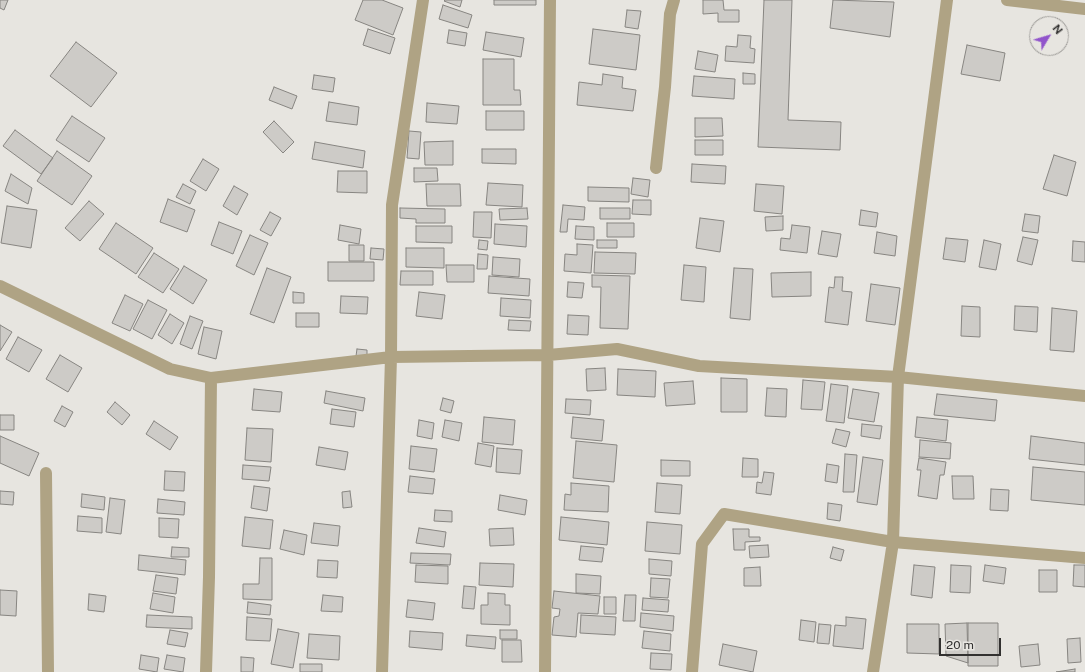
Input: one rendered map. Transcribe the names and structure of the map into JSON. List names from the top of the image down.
{
  "scale_bar": "20 m",
  "north": "top right"
}
